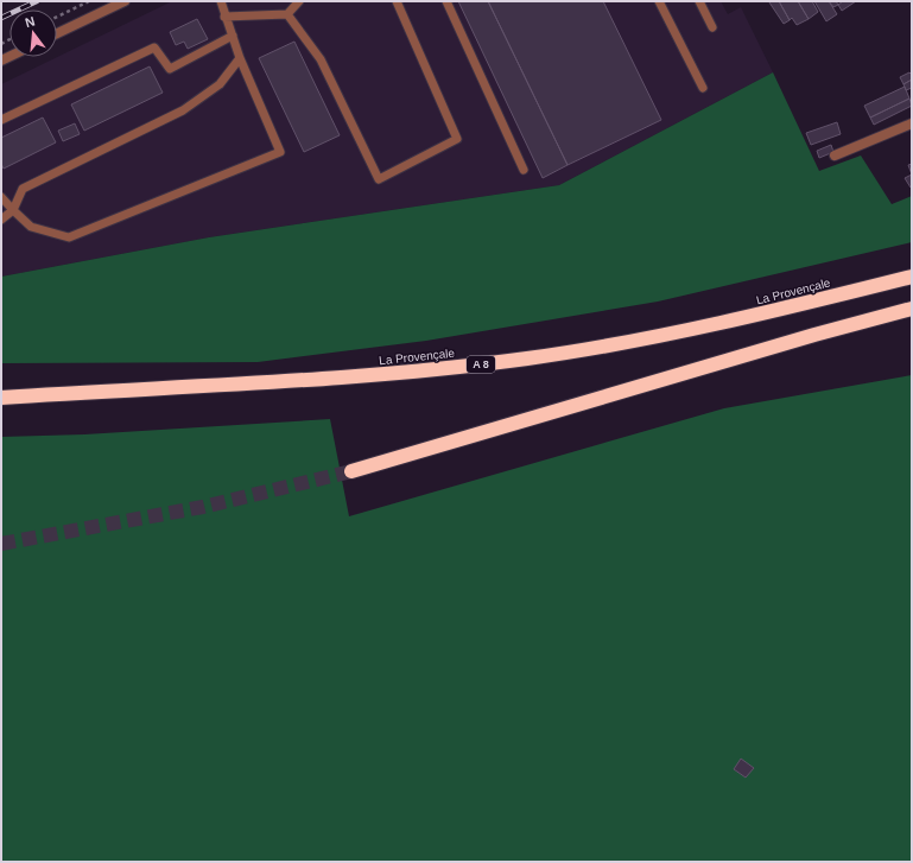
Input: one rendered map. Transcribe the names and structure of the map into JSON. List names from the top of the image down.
{
  "streets": {
    "highway": ["La Provençale", "A 8"]
  },
  "north": "top"
}
